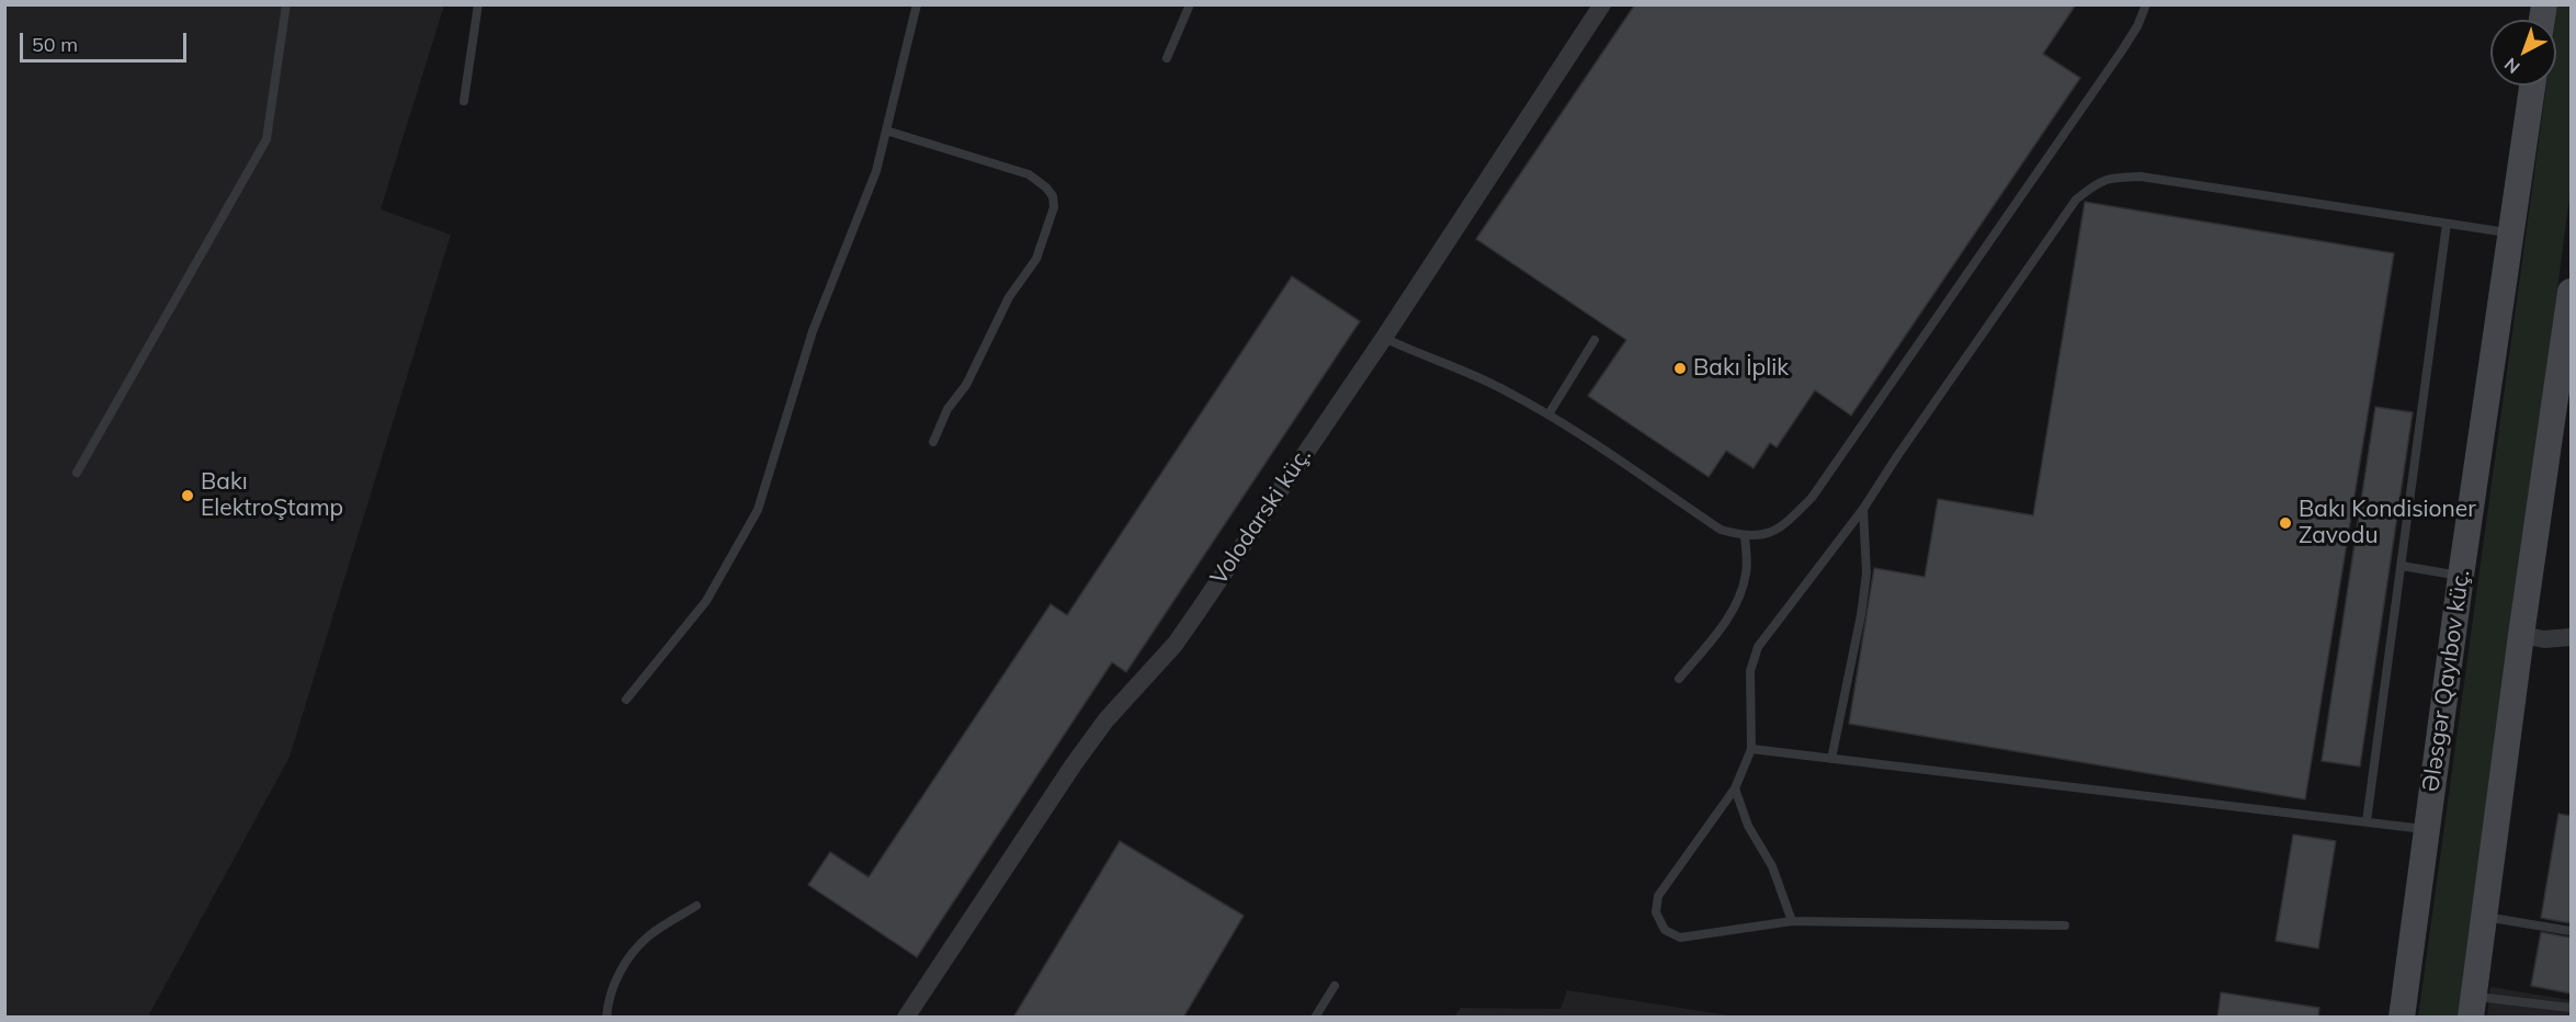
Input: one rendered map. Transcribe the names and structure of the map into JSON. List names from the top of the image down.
{
  "streets": {
    "main road": ["Ələsgər Qayıbov küç."],
    "street": ["Volodarski küç."]
  },
  "places": ["Bakı İplik", "Bakı ElektroŞtamp", "Bakı Kondisioner Zavodu"],
  "scale_bar": "50 m",
  "north": "bottom left"
}
